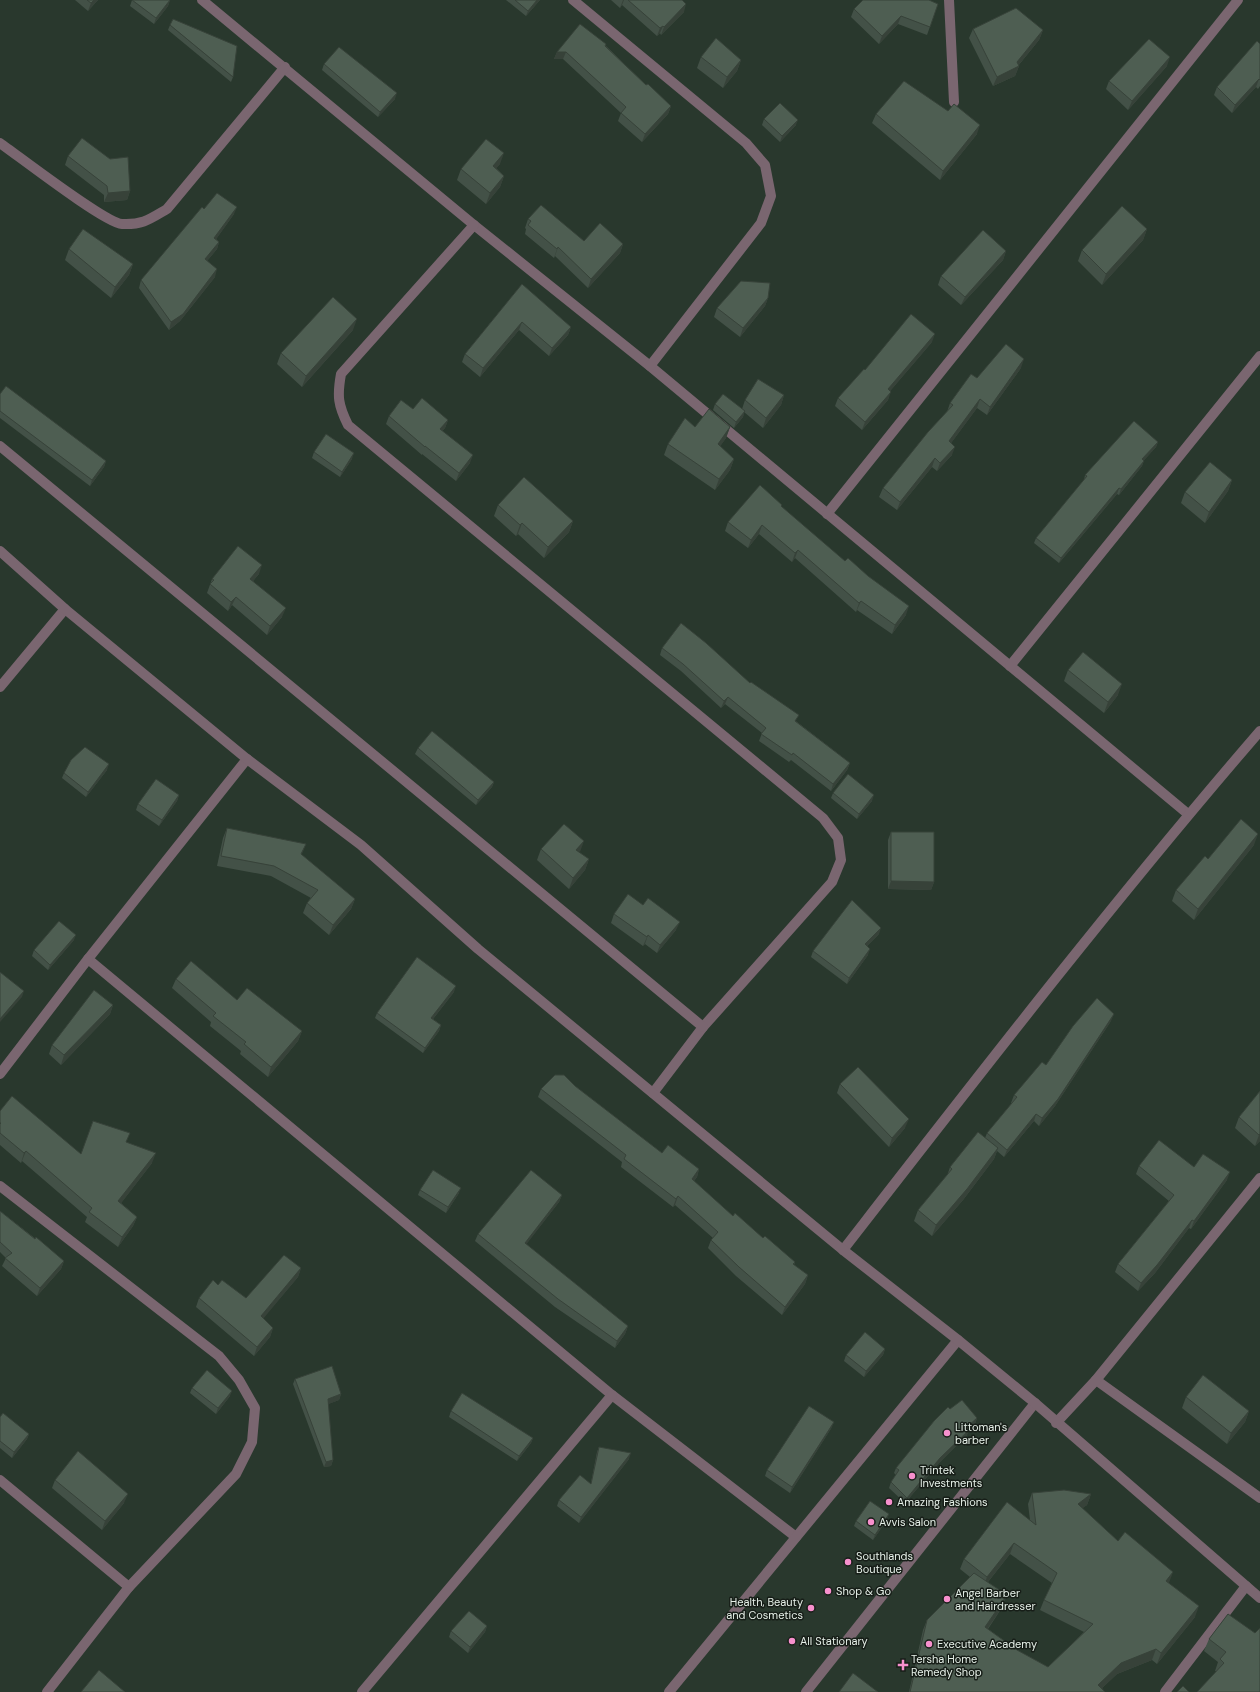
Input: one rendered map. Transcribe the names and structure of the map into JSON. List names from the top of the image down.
{
  "places": {
    "other": [
      "Littoman's barber",
      "Trintek Investments",
      "Amazing Fashions",
      "Avvis Salon",
      "Southlands Boutique",
      "Shop & Go",
      "Angel Barber and Hairdresser",
      "Health, Beauty and Cosmetics",
      "All Stationary",
      "Executive Academy"
    ],
    "health": ["Tersha Home Remedy Shop"]
  }
}
